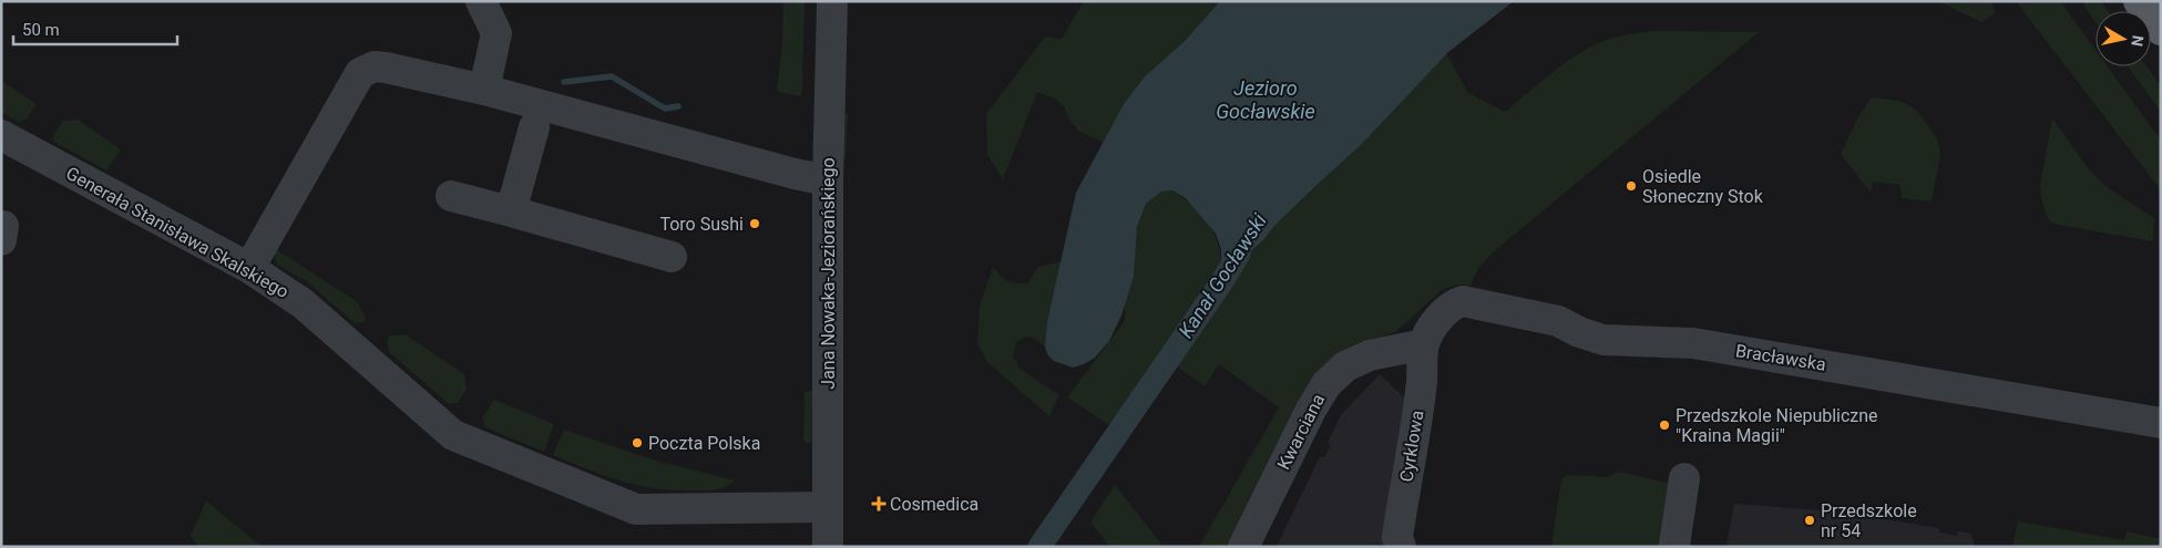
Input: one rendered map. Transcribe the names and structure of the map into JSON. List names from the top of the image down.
{
  "streets": {
    "street": [
      "Generała Stanisława Skalskiego",
      "Jana Nowaka-Jeziorańskiego",
      "Bracławska",
      "Kwarciana",
      "Cyrklowa"
    ]
  },
  "crossings": [
    ["Generała Stanisława Skalskiego", "Jana Nowaka-Jeziorańskiego"],
    ["Bracławska", "Kwarciana"],
    ["Bracławska", "Cyrklowa"],
    ["Kwarciana", "Cyrklowa"]
  ],
  "water": ["Jezioro Gocławskie", "Kanał Gocławski"],
  "places": {
    "other": [
      "Osiedle Słoneczny Stok",
      "Toro Sushi",
      "Przedszkole Niepubliczne \"Kraina Magii\"",
      "Poczta Polska",
      "Przedszkole nr 54"
    ],
    "health": ["Cosmedica"]
  },
  "scale_bar": "50 m",
  "north": "right"
}
